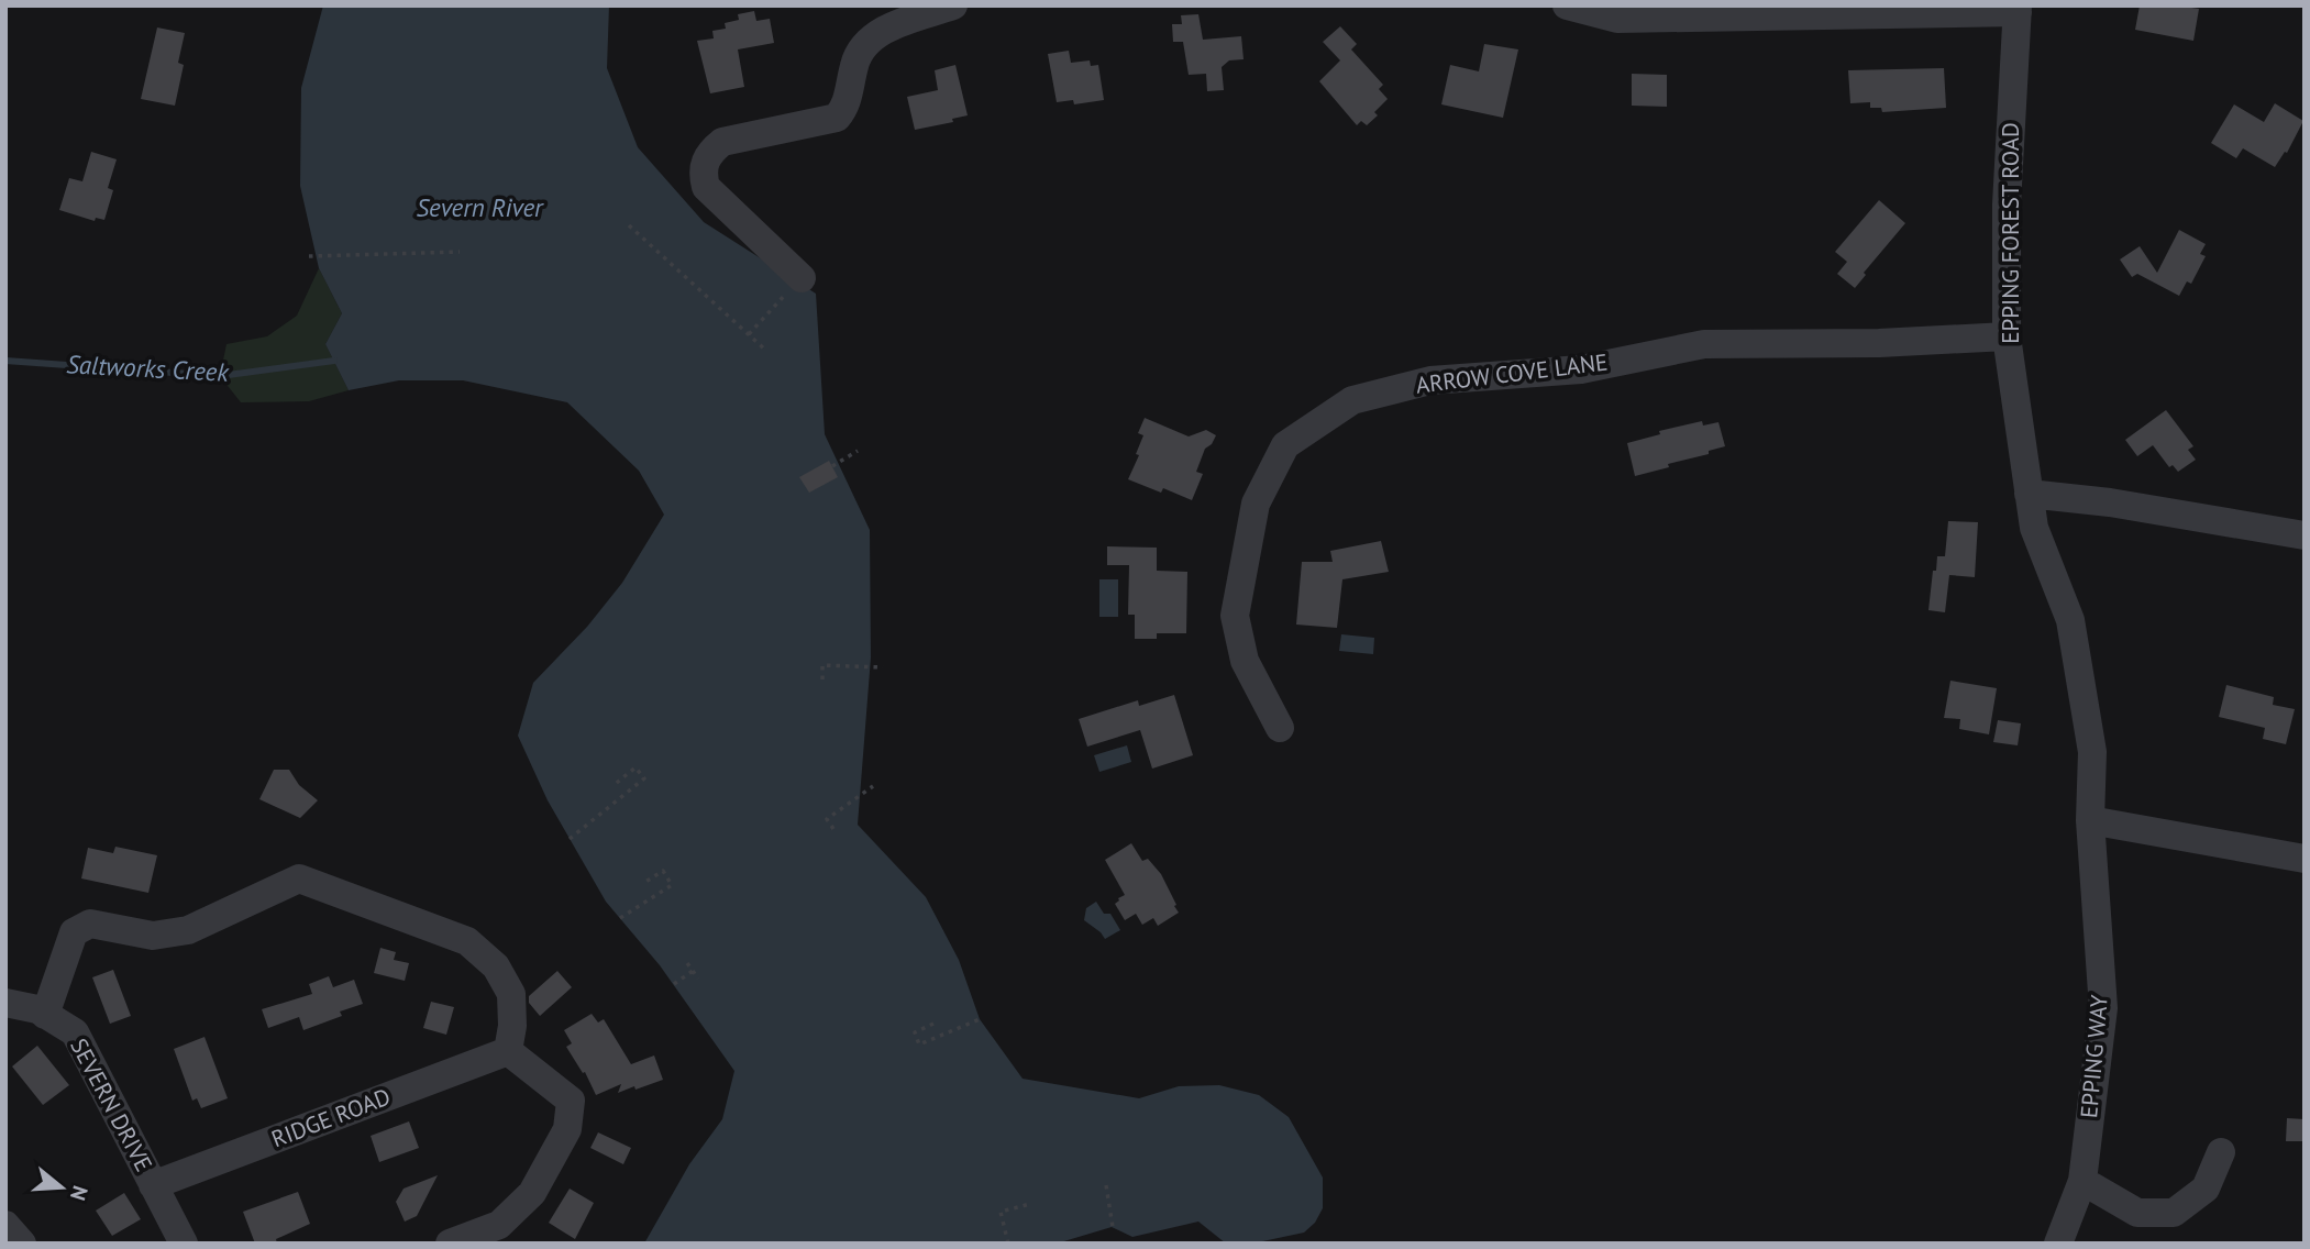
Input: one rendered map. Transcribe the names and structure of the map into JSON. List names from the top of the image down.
{
  "streets": {
    "street": [
      "EPPING FOREST ROAD",
      "ARROW COVE LANE",
      "EPPING WAY",
      "SEVERN DRIVE",
      "RIDGE ROAD"
    ]
  },
  "crossings": [
    ["EPPING FOREST ROAD", "ARROW COVE LANE"],
    ["EPPING FOREST ROAD", "EPPING WAY"],
    ["SEVERN DRIVE", "RIDGE ROAD"]
  ],
  "water": ["Severn River", "Saltworks Creek"],
  "north": "right"
}
